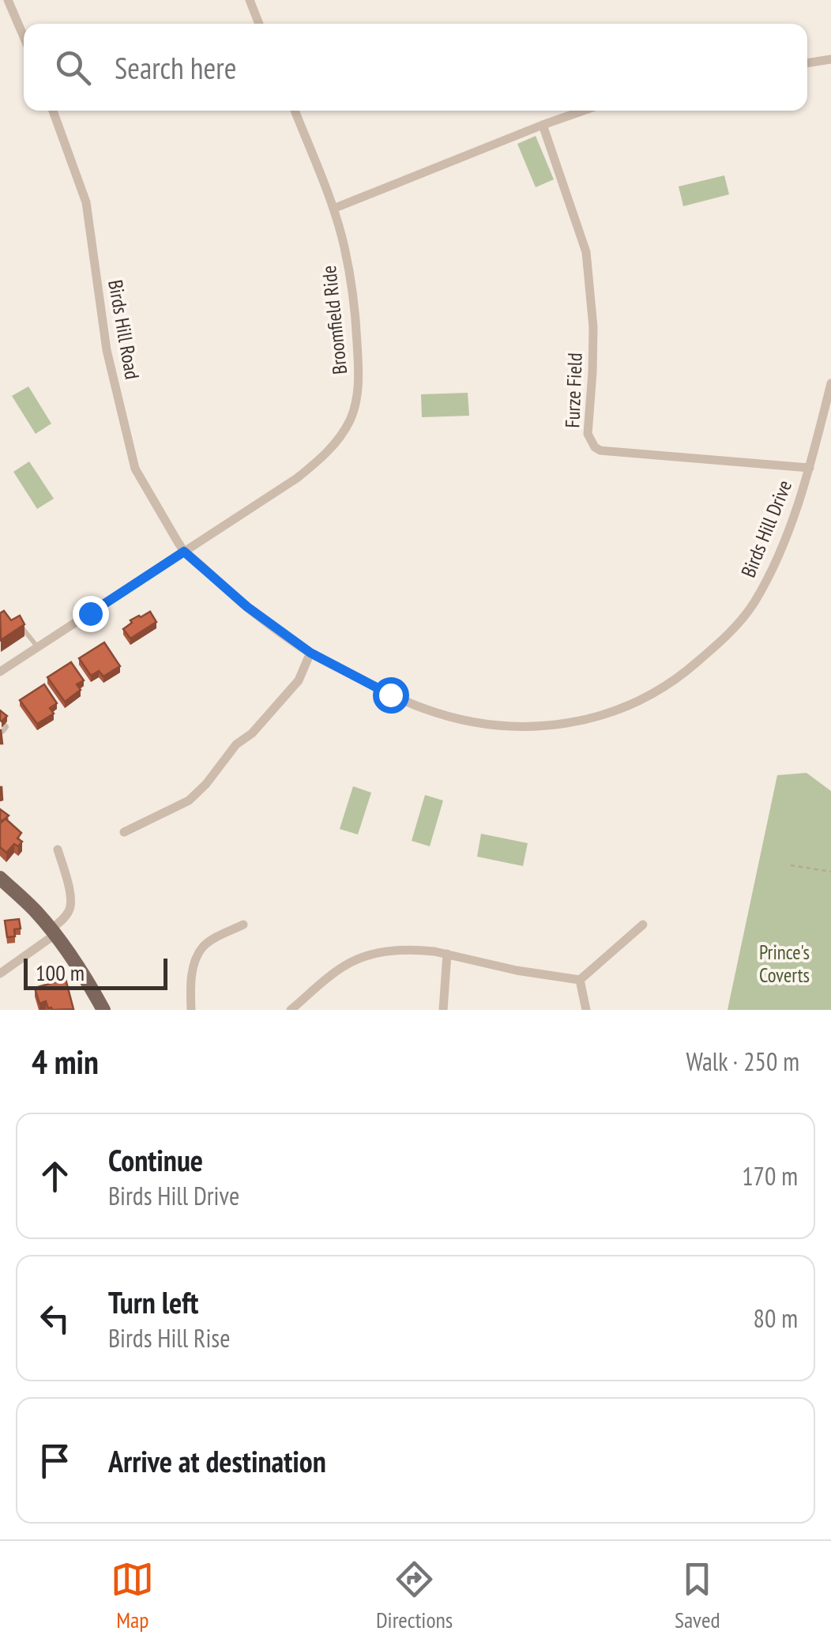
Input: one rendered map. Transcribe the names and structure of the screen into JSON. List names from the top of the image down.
{
  "streets": {
    "street": [
      "Broomfield Ride",
      "Birds Hill Road",
      "Furze Field",
      "Birds Hill Drive"
    ]
  },
  "crossings": [
    ["Broomfield Ride", "Birds Hill Road"],
    ["Broomfield Ride", "Birds Hill Drive"],
    ["Birds Hill Road", "Birds Hill Drive"],
    ["Furze Field", "Birds Hill Drive"]
  ],
  "parks": ["Prince's Coverts"],
  "scale_bar": "100 m",
  "page": {
    "search": "Search here",
    "scale": "100 m",
    "heading": ["4 min", "Walk · 250 m"],
    "list": [
      ["Continue", "Birds Hill Drive", "170 m"],
      ["Turn left", "Birds Hill Rise", "80 m"],
      "Arrive at destination"
    ],
    "nav": ["Map", "Directions", "Saved"]
  }
}
